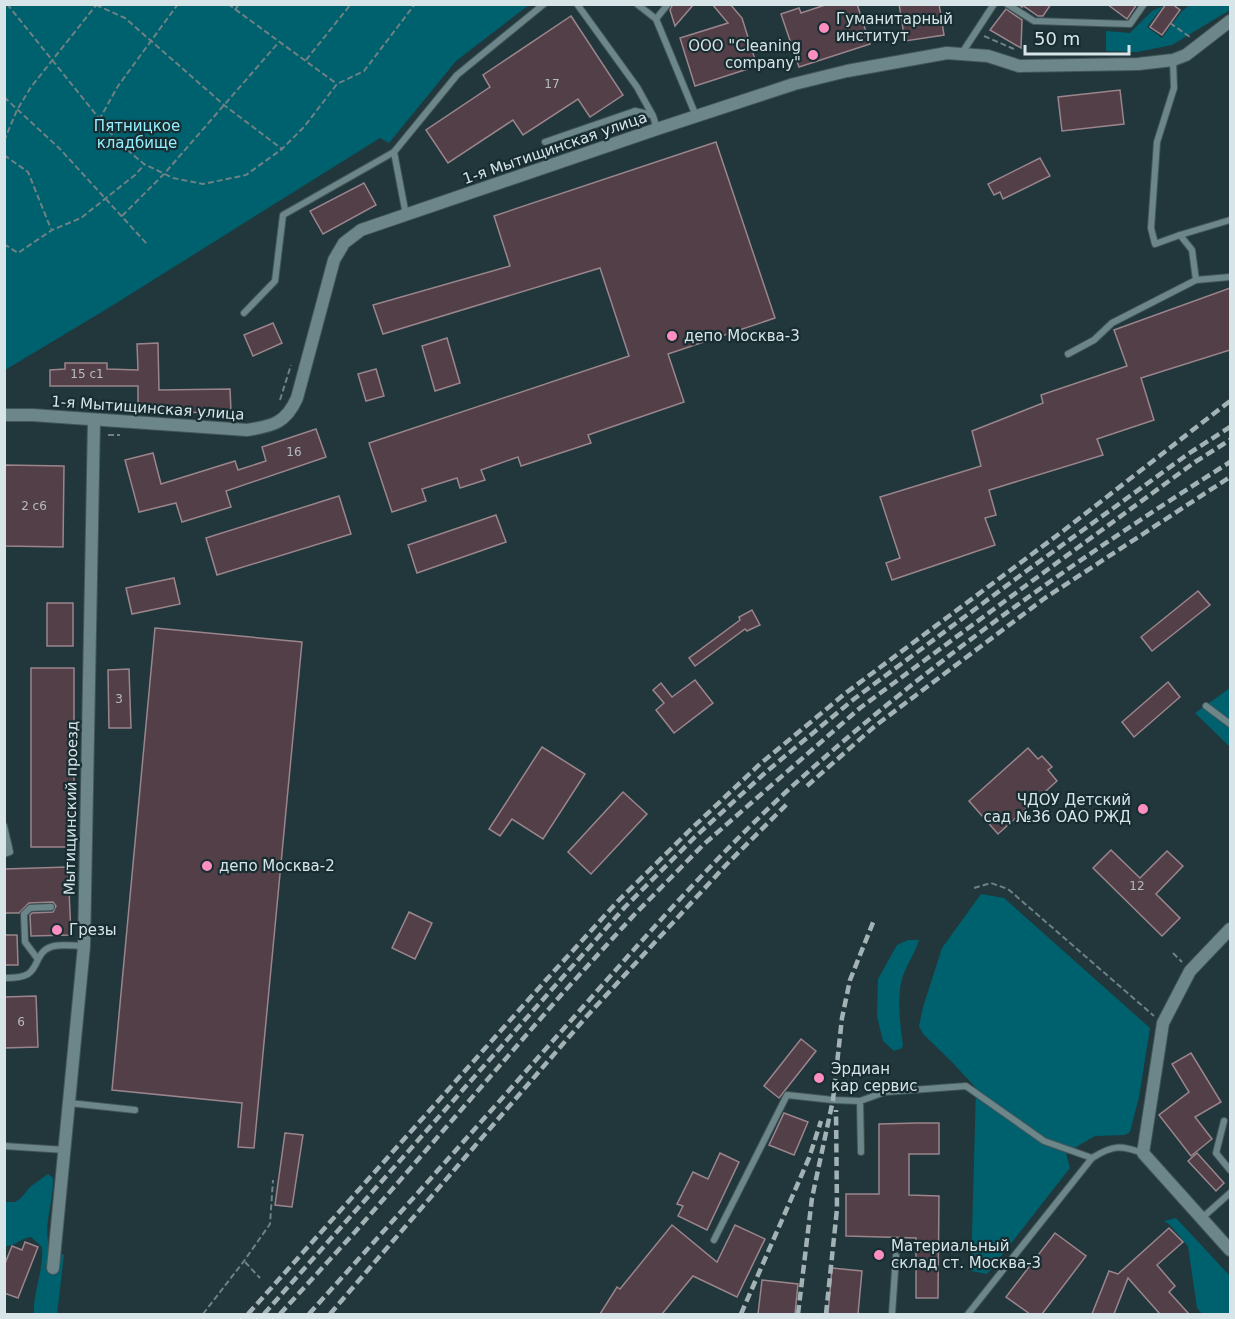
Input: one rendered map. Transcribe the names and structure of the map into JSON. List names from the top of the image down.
{
  "streets": {
    "street": ["1-я Мытищинская улица", "Мытищинский проезд"]
  },
  "crossings": [
    ["1-я Мытищинская улица", "Мытищинский проезд"]
  ],
  "parks": ["Пятницкое кладбище"],
  "places": [
    "Гуманитарный институт",
    "ООО \"Cleaning company\"",
    "депо Москва-3",
    "ЧДОУ Детский сад №36 ОАО РЖД",
    "депо Москва-2",
    "Грезы",
    "Эрдиан кар сервис",
    "Материальный склад ст. Москва-3"
  ],
  "house_numbers": [
    "17",
    "15 с1",
    "16",
    "2 с6",
    "3",
    "12",
    "6"
  ],
  "scale_bar": "50 m"
}
